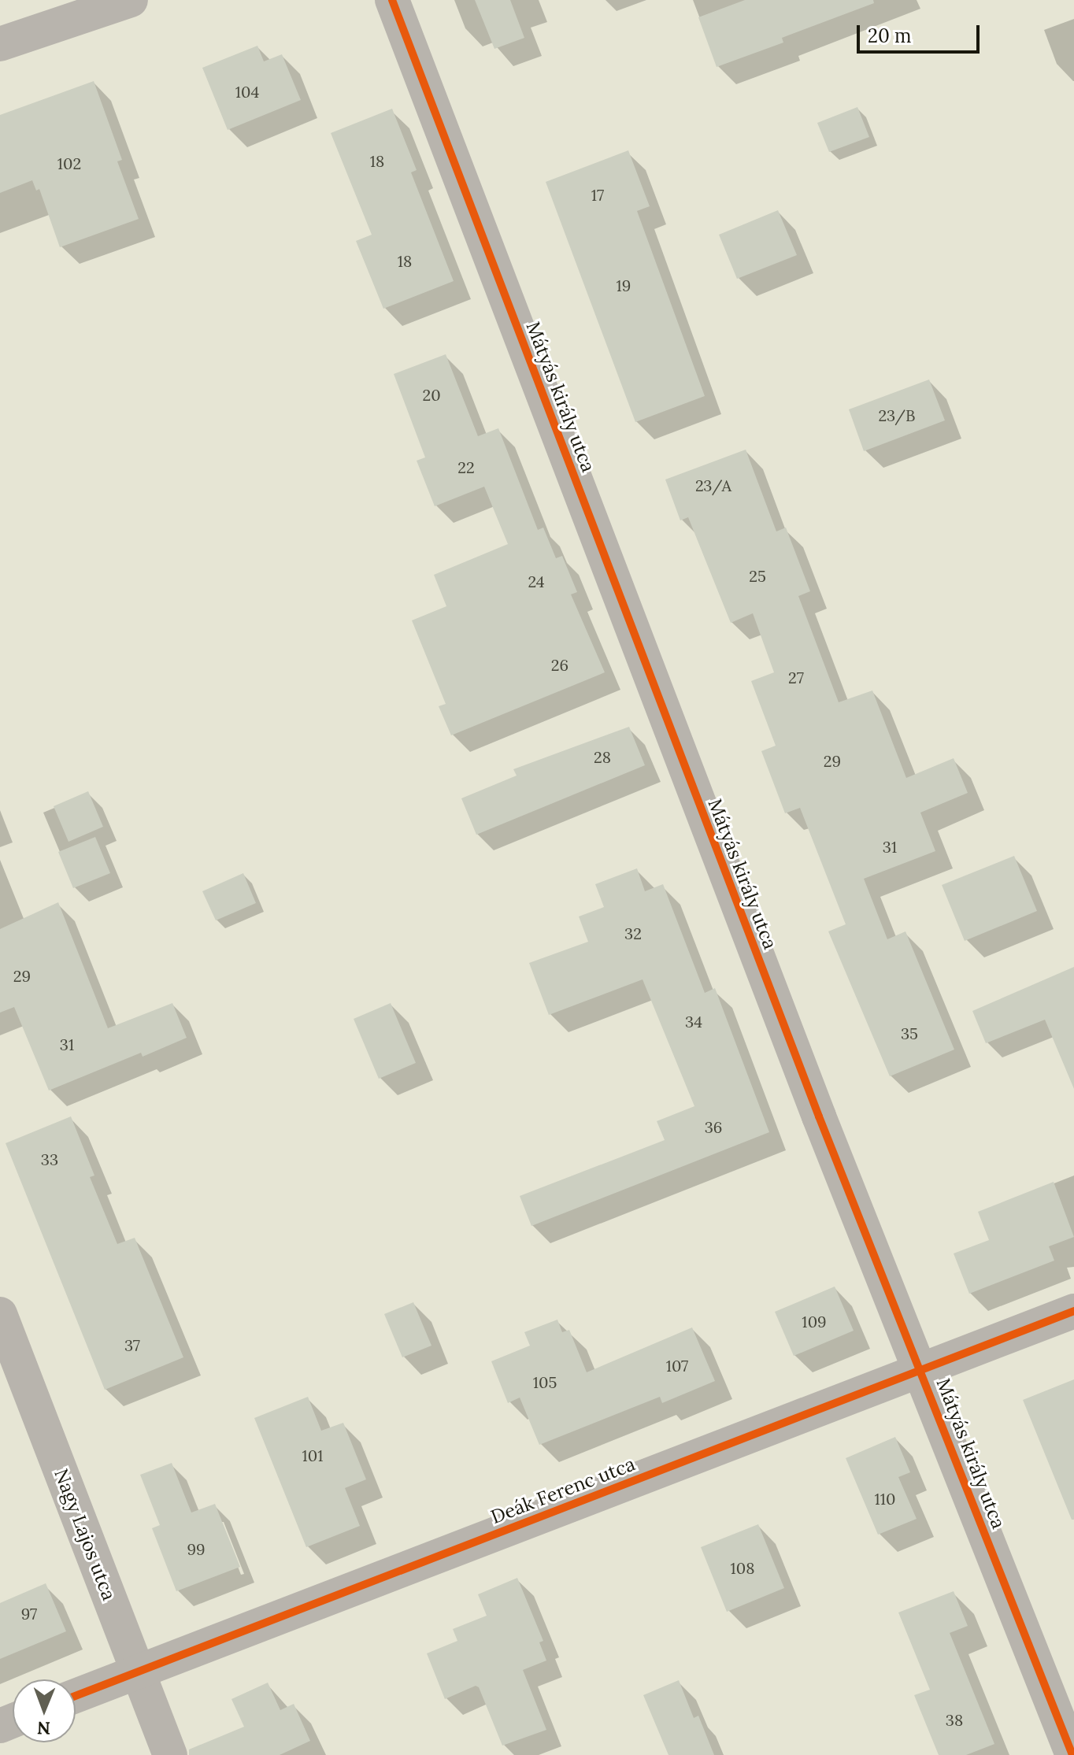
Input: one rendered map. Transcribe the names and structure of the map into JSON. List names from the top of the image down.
{
  "streets": {
    "street": ["Mátyás király utca", "Deák Ferenc utca", "Nagy Lajos utca"]
  },
  "crossings": [
    ["Mátyás király utca", "Deák Ferenc utca"],
    ["Deák Ferenc utca", "Nagy Lajos utca"]
  ],
  "house_numbers": [
    "104",
    "18",
    "102",
    "17",
    "18",
    "19",
    "20",
    "23/B",
    "22",
    "23/A",
    "25",
    "24",
    "26",
    "27",
    "28",
    "29",
    "31",
    "32",
    "29",
    "34",
    "35",
    "31",
    "36",
    "33",
    "109",
    "37",
    "107",
    "105",
    "101",
    "110",
    "99",
    "108",
    "97",
    "38"
  ],
  "scale_bar": "20 m",
  "north": "bottom"
}
